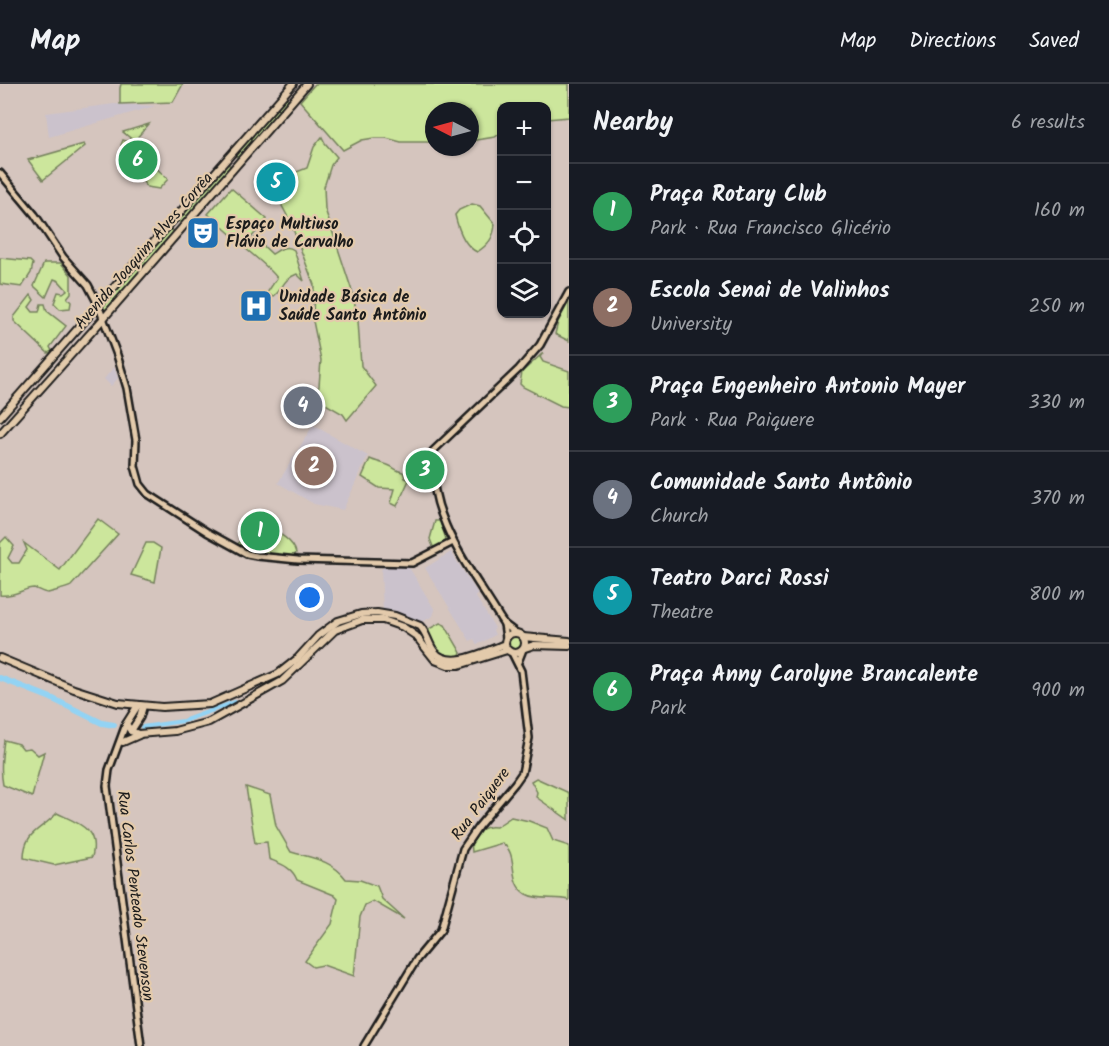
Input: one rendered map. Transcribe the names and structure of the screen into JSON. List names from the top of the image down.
{
  "streets": {
    "main road": ["Avenida Joaquim Alves Corrêa", "Rua Carlos Penteado Stevenson"],
    "street": ["Rua Paiquere"]
  },
  "places": {
    "theatre": ["Espaço Multiuso Flávio de Carvalho"],
    "hospital": ["Unidade Básica de Saúde Santo Antônio"]
  },
  "north": "left",
  "page": {
    "header": "Map",
    "nav": ["Map", "Directions", "Saved"],
    "heading": ["Nearby", "6 results"],
    "map_buttons": ["+", "−"],
    "pins": [
      "6",
      "5",
      "4",
      "2",
      "3",
      "1"
    ],
    "list": [
      {
        "mark": "1",
        "name": "Praça Rotary Club",
        "note": "Park · Rua Francisco Glicério",
        "value": "160 m"
      },
      {
        "mark": "2",
        "name": "Escola Senai de Valinhos",
        "note": "University",
        "value": "250 m"
      },
      {
        "mark": "3",
        "name": "Praça Engenheiro Antonio Mayer",
        "note": "Park · Rua Paiquere",
        "value": "330 m"
      },
      {
        "mark": "4",
        "name": "Comunidade Santo Antônio",
        "note": "Church",
        "value": "370 m"
      },
      {
        "mark": "5",
        "name": "Teatro Darci Rossi",
        "note": "Theatre",
        "value": "800 m"
      },
      {
        "mark": "6",
        "name": "Praça Anny Carolyne Brancalente",
        "note": "Park",
        "value": "900 m"
      }
    ]
  }
}
